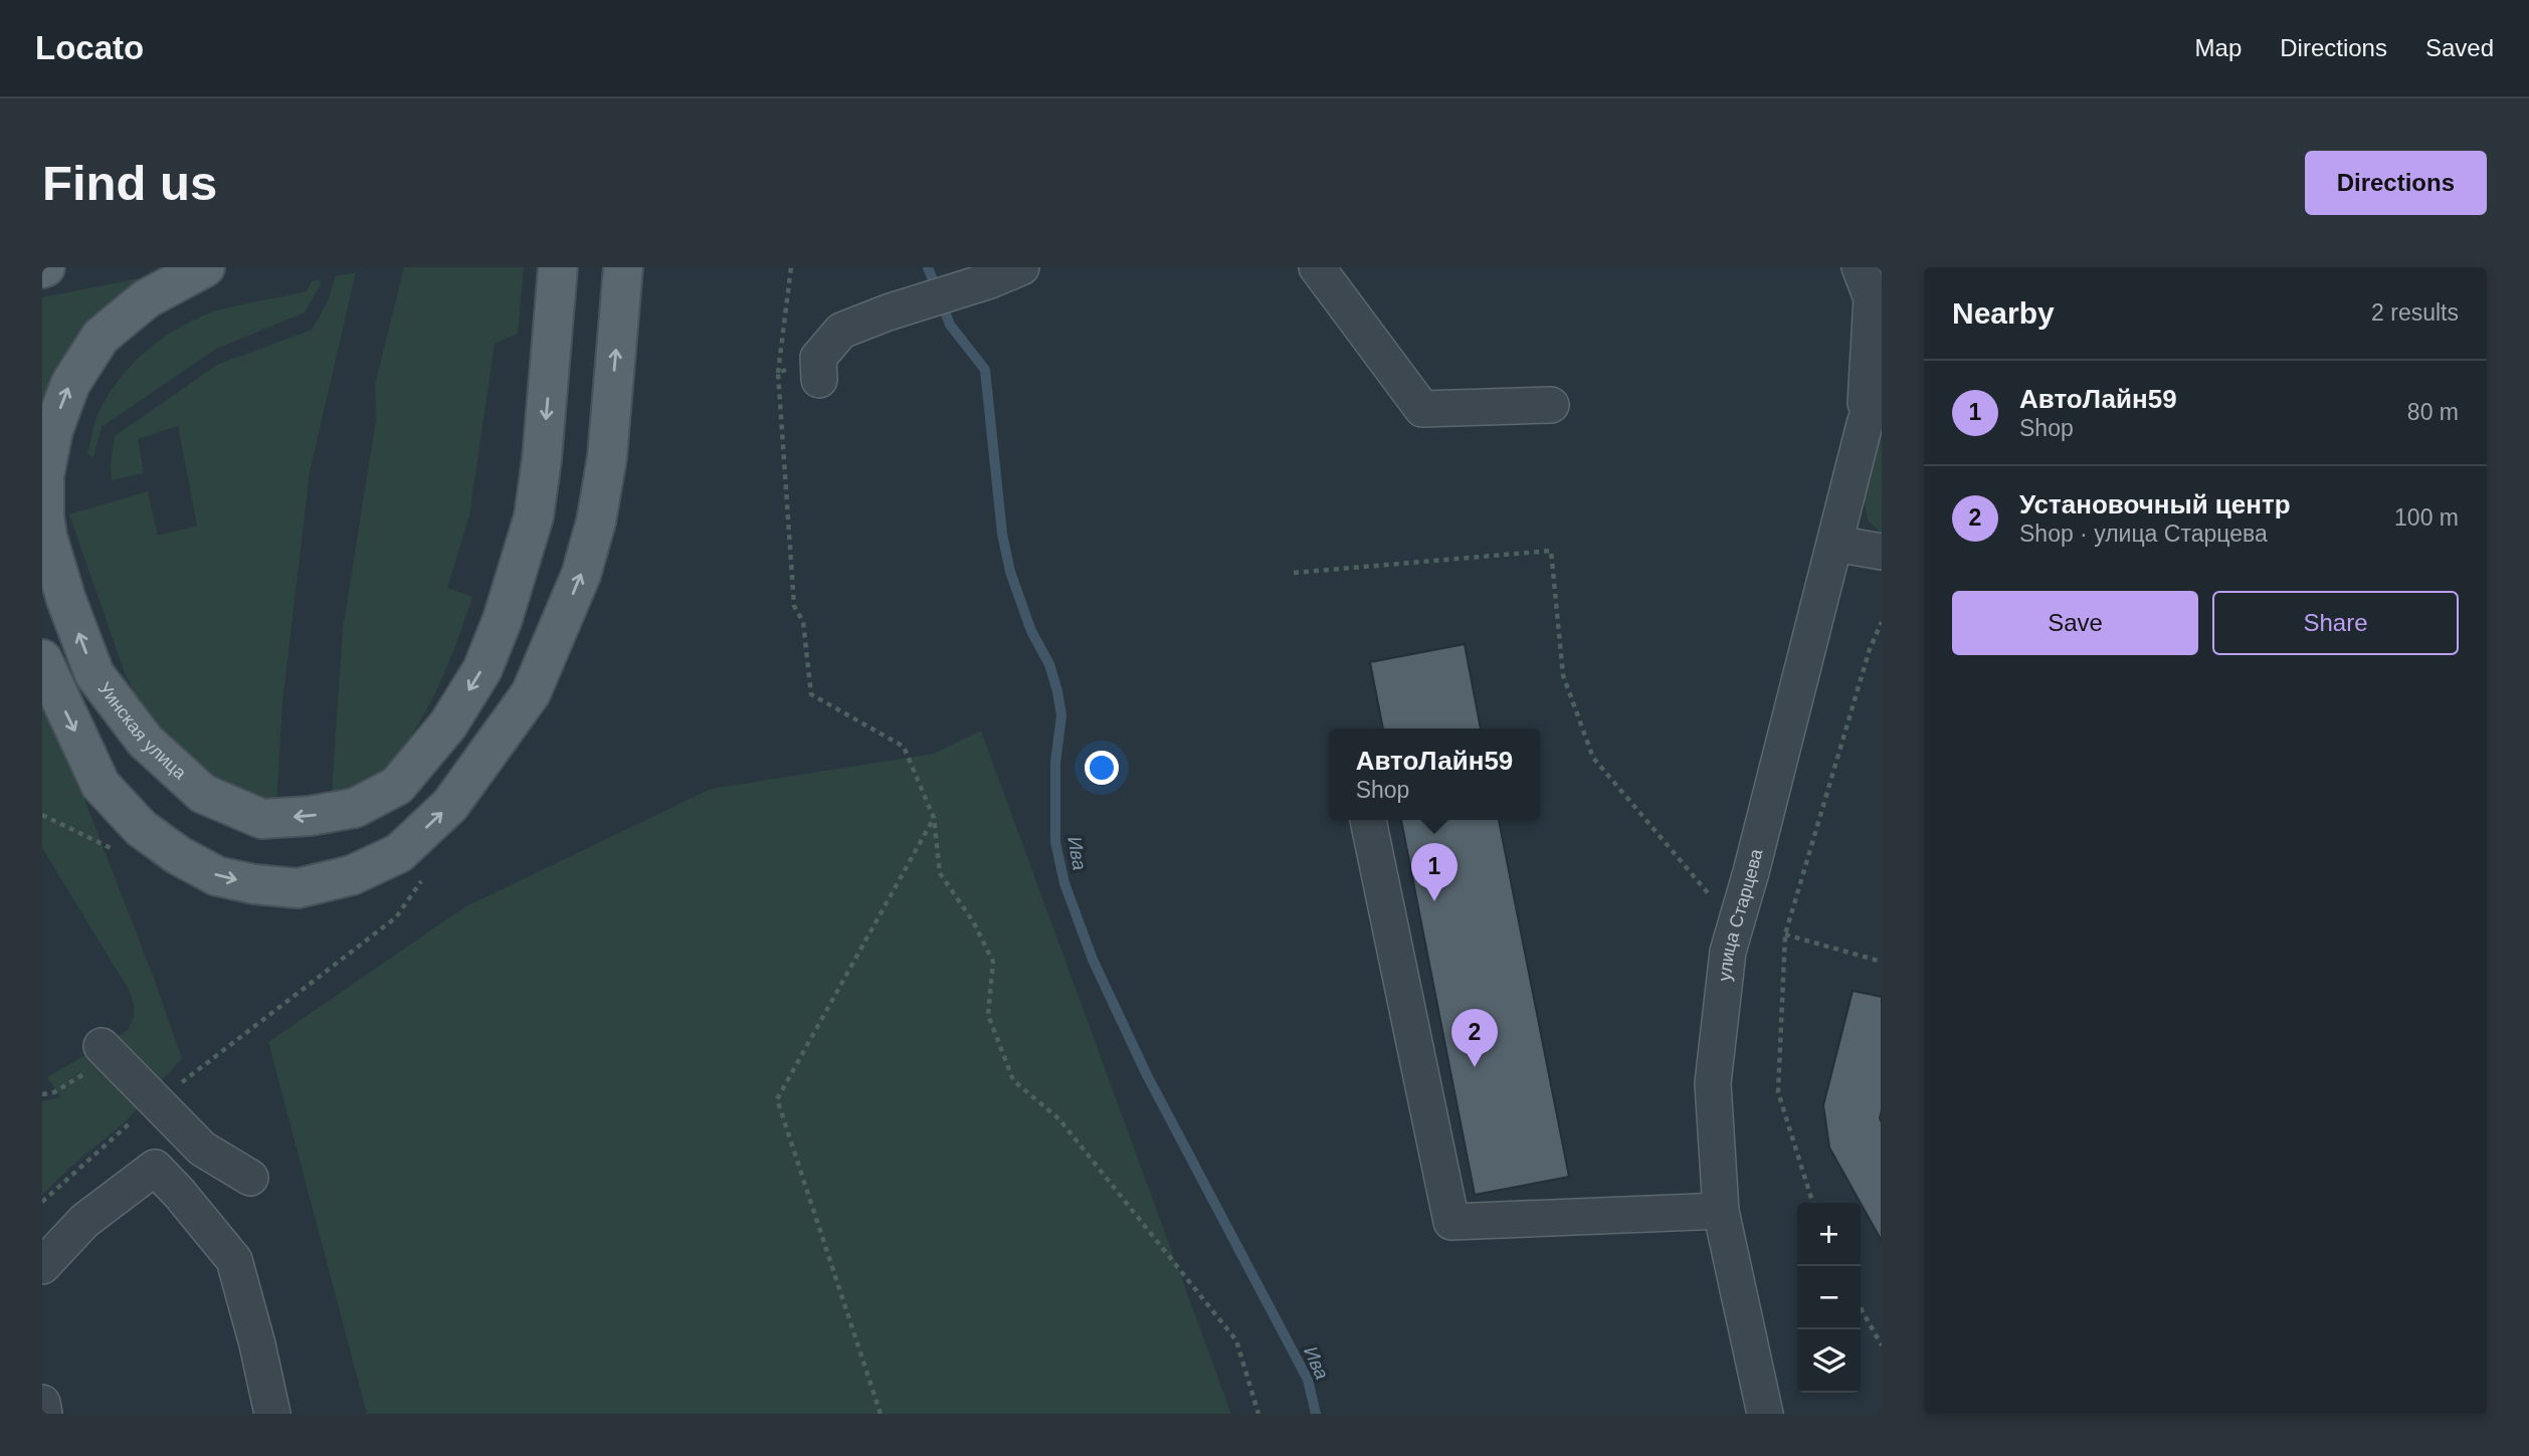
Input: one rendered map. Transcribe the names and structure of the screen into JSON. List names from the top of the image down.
{
  "streets": {
    "main road": ["Уинская улица"],
    "street": ["улица Старцева"]
  },
  "water": ["Ива"],
  "page": {
    "header": "Locato",
    "nav": ["Map", "Directions", "Saved"],
    "buttons": [
      "Directions",
      ["Save", "Share"]
    ],
    "title": "Find us",
    "heading": ["Nearby", "2 results"],
    "list": [
      {
        "mark": "1",
        "name": "АвтоЛайн59",
        "note": "Shop",
        "value": "80 m"
      },
      {
        "mark": "2",
        "name": "Установочный центр",
        "note": "Shop · улица Старцева",
        "value": "100 m"
      }
    ],
    "popup": ["АвтоЛайн59", "Shop"],
    "pins": ["1", "2"],
    "map_buttons": ["+", "−"]
  }
}
